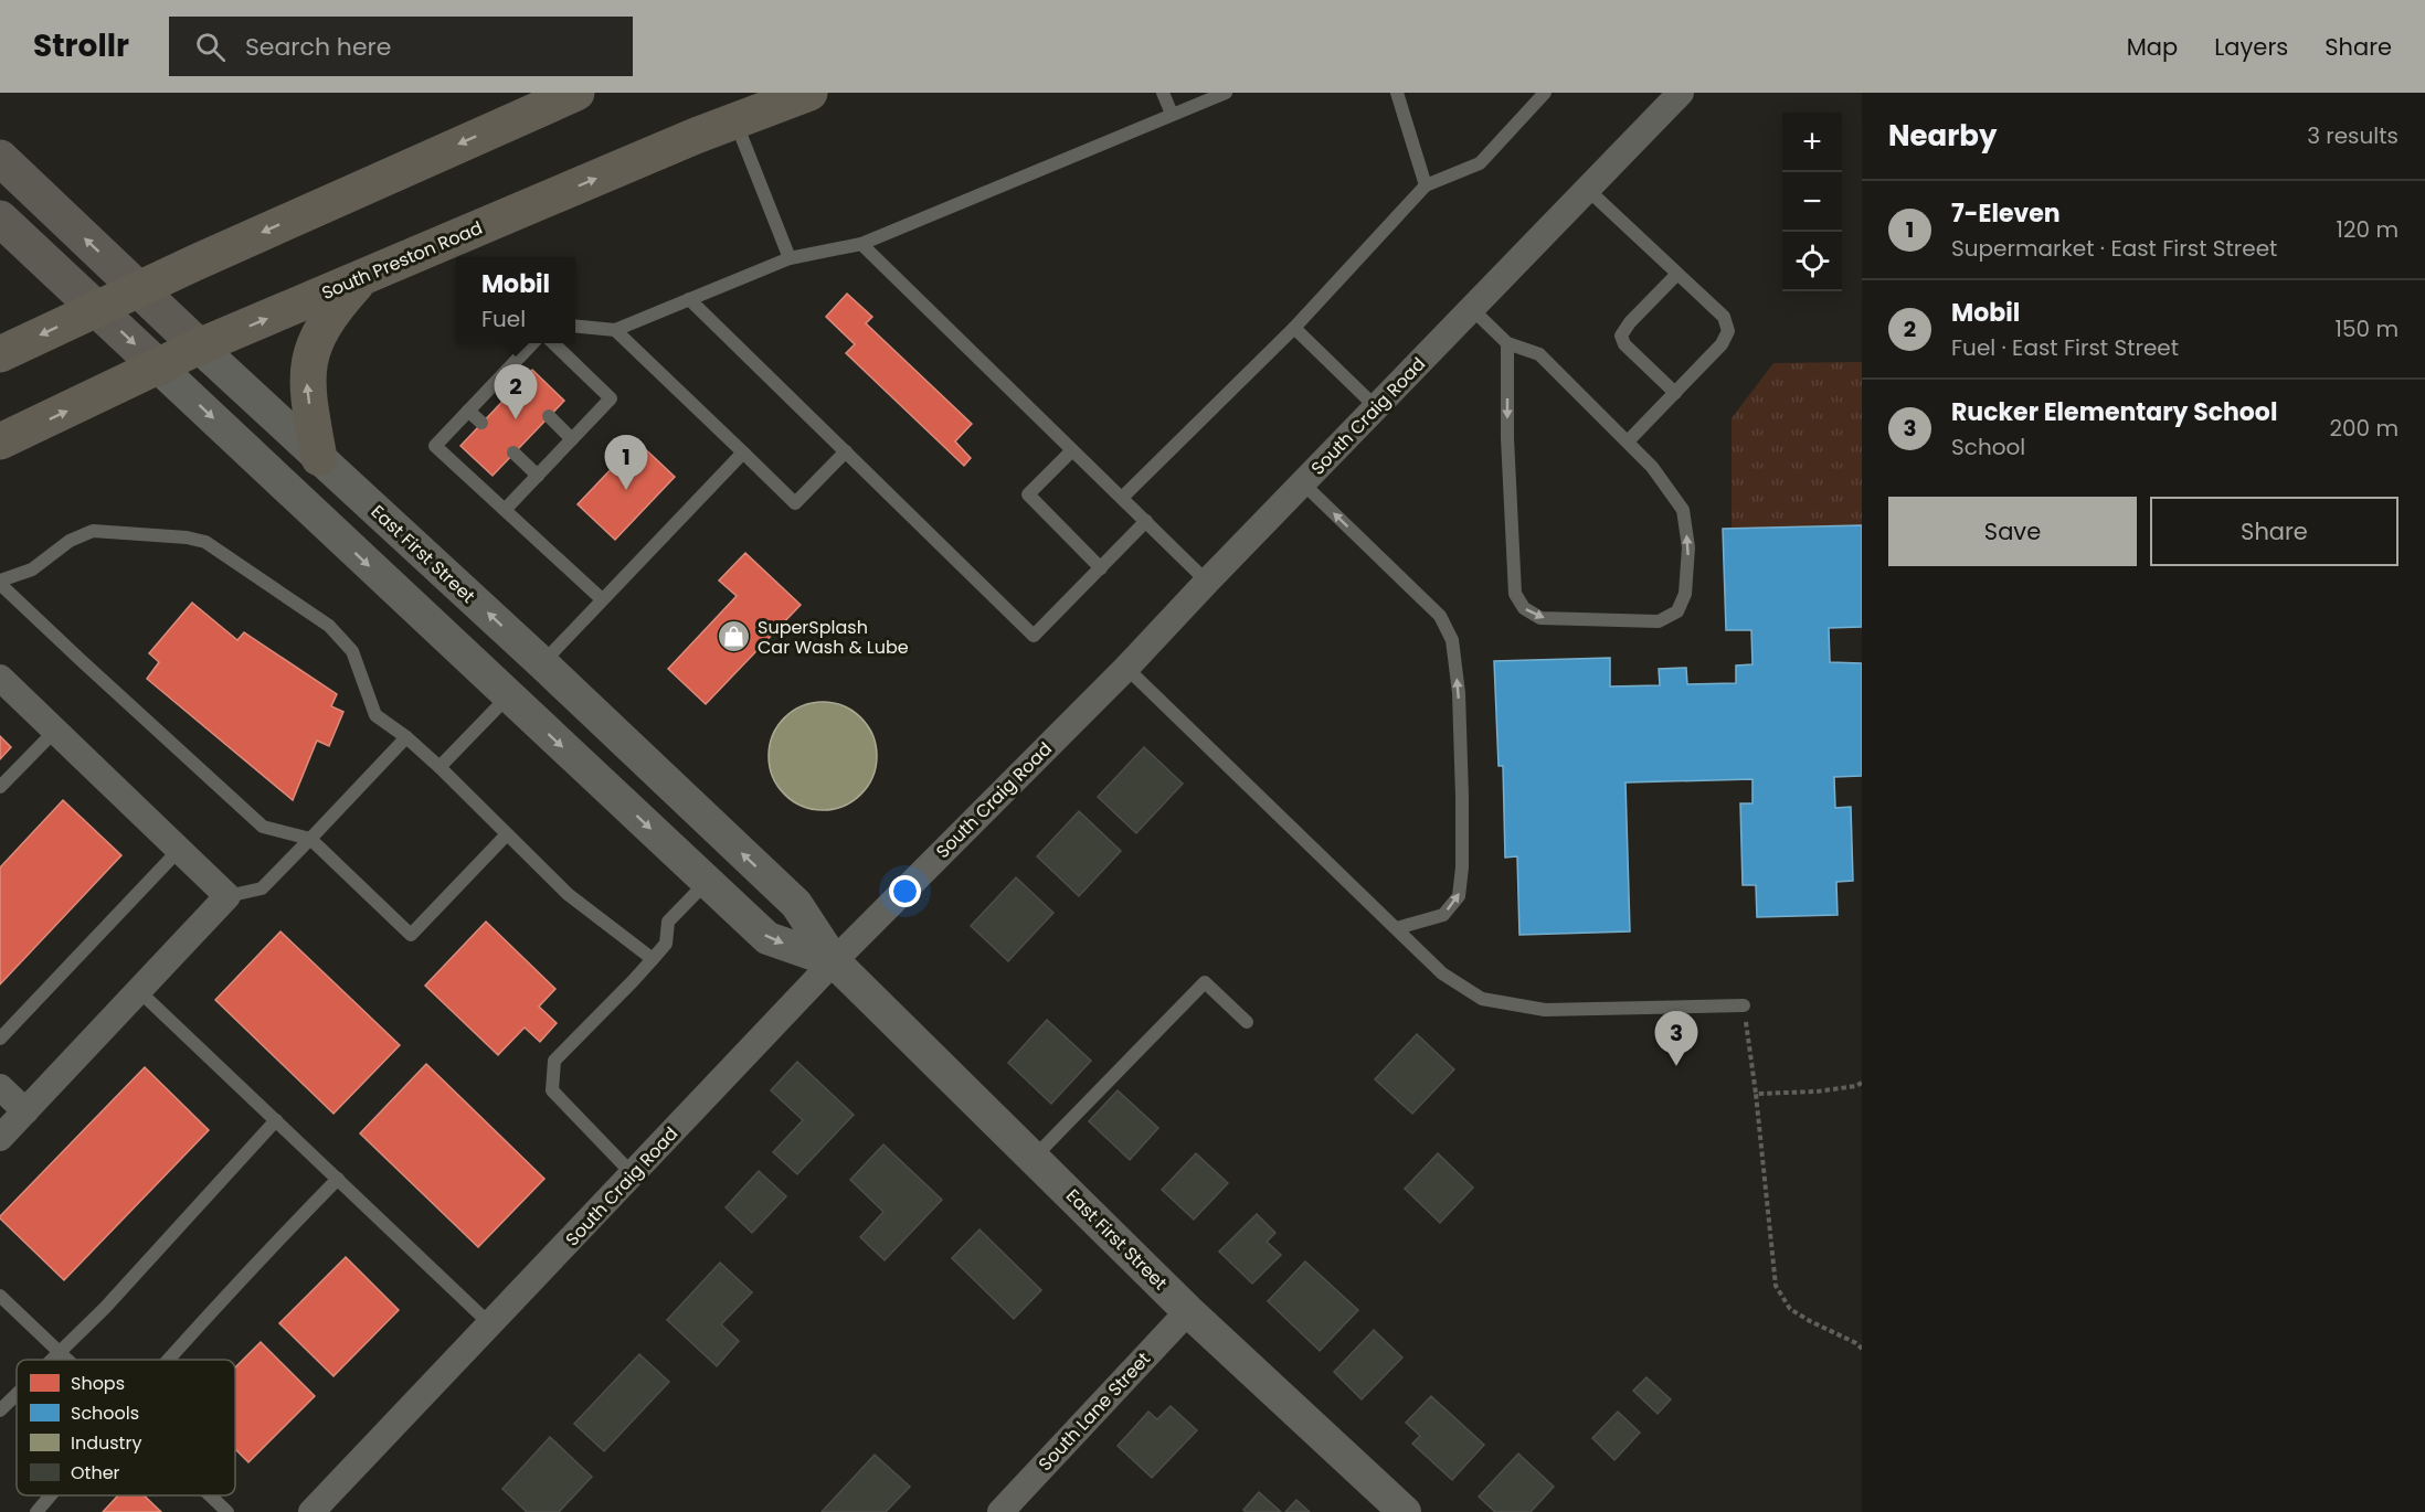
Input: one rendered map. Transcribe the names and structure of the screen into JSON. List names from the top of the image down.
{
  "streets": {
    "main road": ["South Preston Road", "East First Street"],
    "street": ["South Craig Road", "South Lane Street"]
  },
  "crossings": [
    ["South Preston Road", "East First Street"],
    ["South Craig Road", "East First Street"],
    ["East First Street", "South Lane Street"]
  ],
  "places": {
    "shop": ["SuperSplash Car Wash & Lube"]
  },
  "legend": [
    "Shops",
    "Schools",
    "Industry",
    "Other"
  ],
  "page": {
    "header": "Strollr",
    "search": "Search here",
    "nav": ["Map", "Layers", "Share"],
    "heading": ["Nearby", "3 results"],
    "map_buttons": ["+", "−"],
    "list": [
      {
        "mark": "1",
        "name": "7-Eleven",
        "note": "Supermarket · East First Street",
        "value": "120 m"
      },
      {
        "mark": "2",
        "name": "Mobil",
        "note": "Fuel · East First Street",
        "value": "150 m"
      },
      {
        "mark": "3",
        "name": "Rucker Elementary School",
        "note": "School",
        "value": "200 m"
      }
    ],
    "popup": ["Mobil", "Fuel"],
    "pins": ["2", "1", "3"],
    "buttons": ["Save", "Share"]
  }
}
